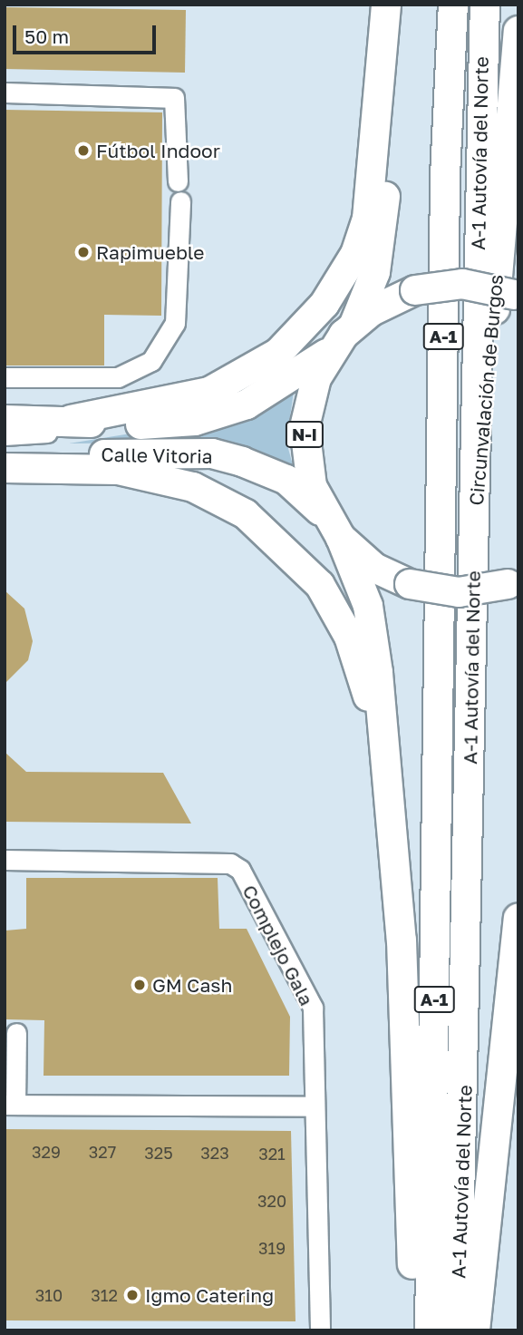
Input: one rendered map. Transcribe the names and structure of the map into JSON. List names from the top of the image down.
{
  "streets": {
    "highway": [
      "A-1 Autovía del Norte",
      "A-1",
      "Circunvalación de Burgos",
      "N-I",
      "Calle Vitoria"
    ],
    "street": ["Complejo Gala"]
  },
  "crossings": [
    ["A-1 Autovía del Norte", "Circunvalación de Burgos"],
    ["N-I", "Calle Vitoria"]
  ],
  "places": [
    "Fútbol Indoor",
    "Rapimueble",
    "GM Cash",
    "Igmo Catering"
  ],
  "house_numbers": [
    "329",
    "327",
    "325",
    "323",
    "321",
    "320",
    "319",
    "310",
    "312"
  ],
  "scale_bar": "50 m"
}
